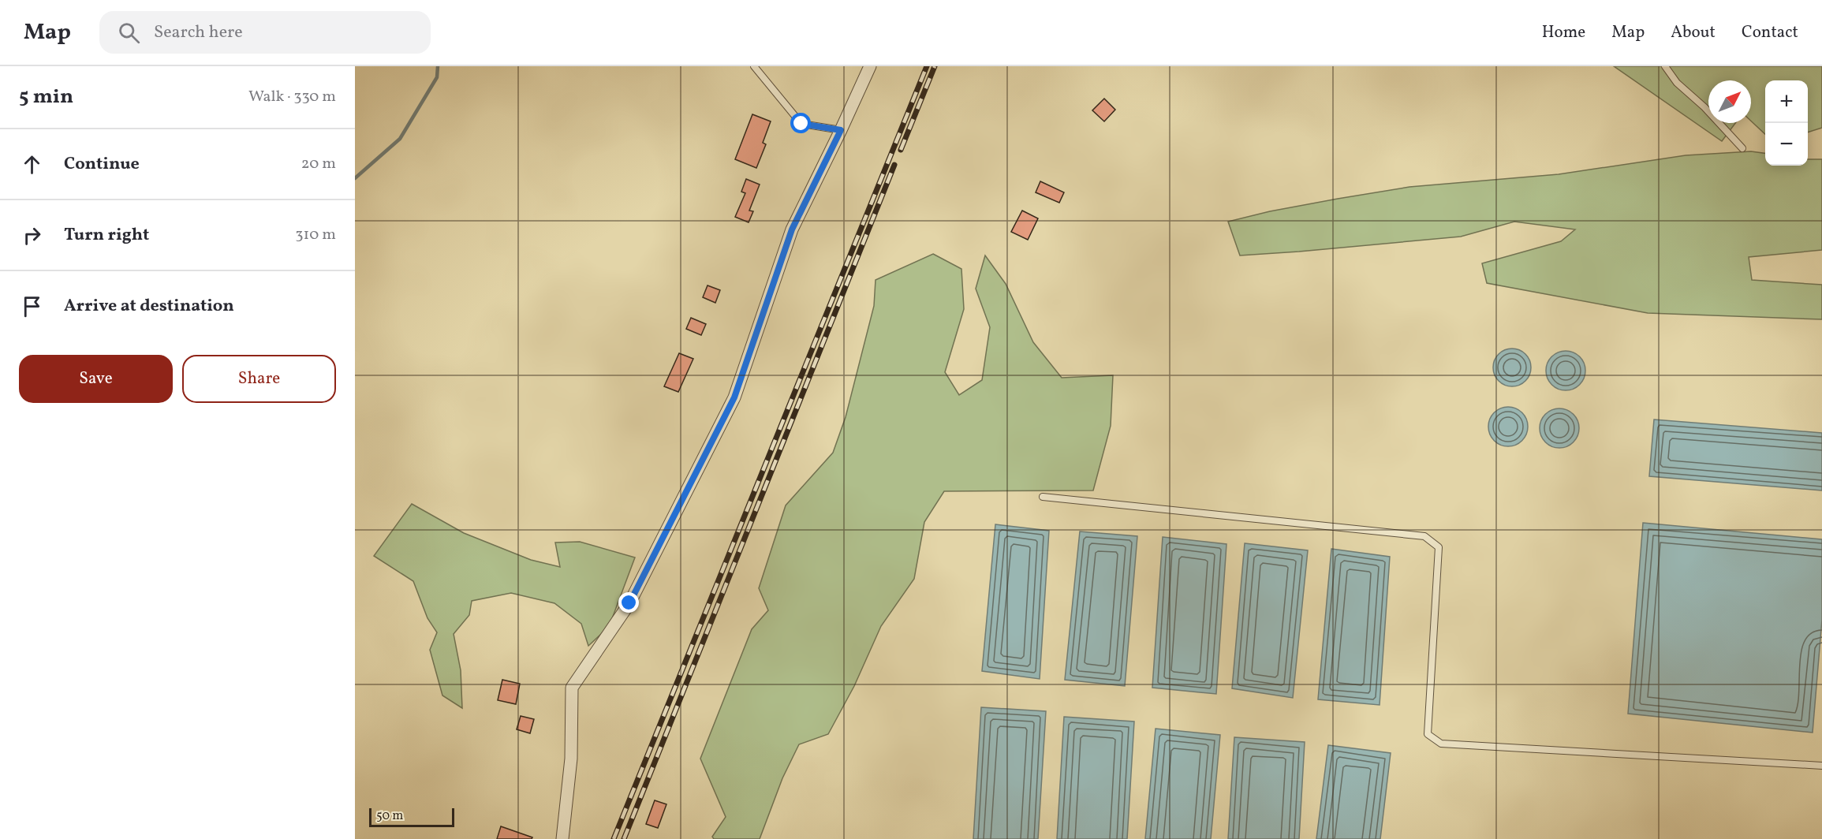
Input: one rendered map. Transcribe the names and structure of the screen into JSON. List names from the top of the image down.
{
  "scale_bar": "50 m",
  "north": "top right",
  "page": {
    "header": "Map",
    "search": "Search here",
    "nav": [
      "Home",
      "Map",
      "About",
      "Contact"
    ],
    "heading": ["5 min", "Walk · 330 m"],
    "map_buttons": ["+", "−"],
    "list": [
      ["Continue", "20 m"],
      ["Turn right", "310 m"],
      "Arrive at destination"
    ],
    "buttons": ["Save", "Share"],
    "scale": "50 m"
  }
}
